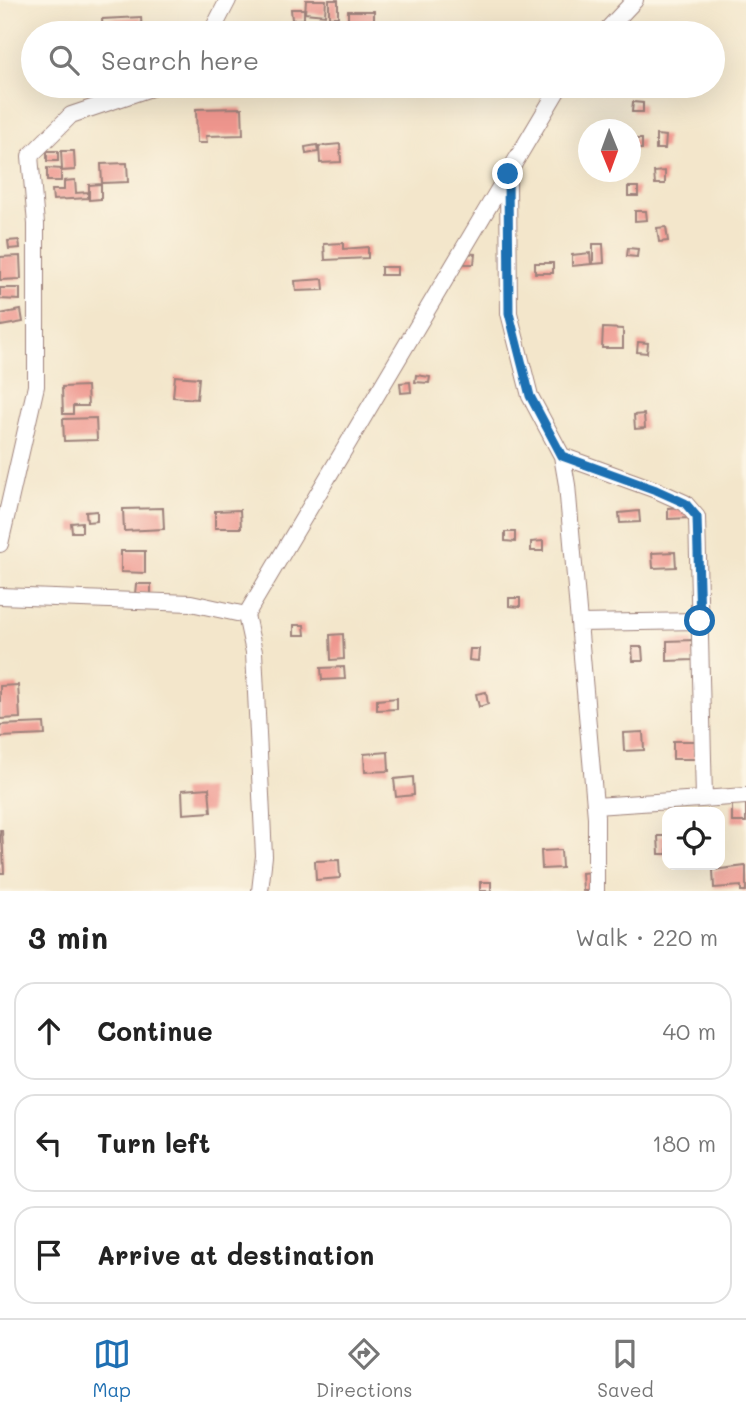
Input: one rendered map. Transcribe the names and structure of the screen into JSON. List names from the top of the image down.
{
  "north": "bottom",
  "page": {
    "search": "Search here",
    "heading": ["3 min", "Walk · 220 m"],
    "list": [
      ["Continue", "40 m"],
      ["Turn left", "180 m"],
      "Arrive at destination"
    ],
    "nav": ["Map", "Directions", "Saved"]
  }
}
